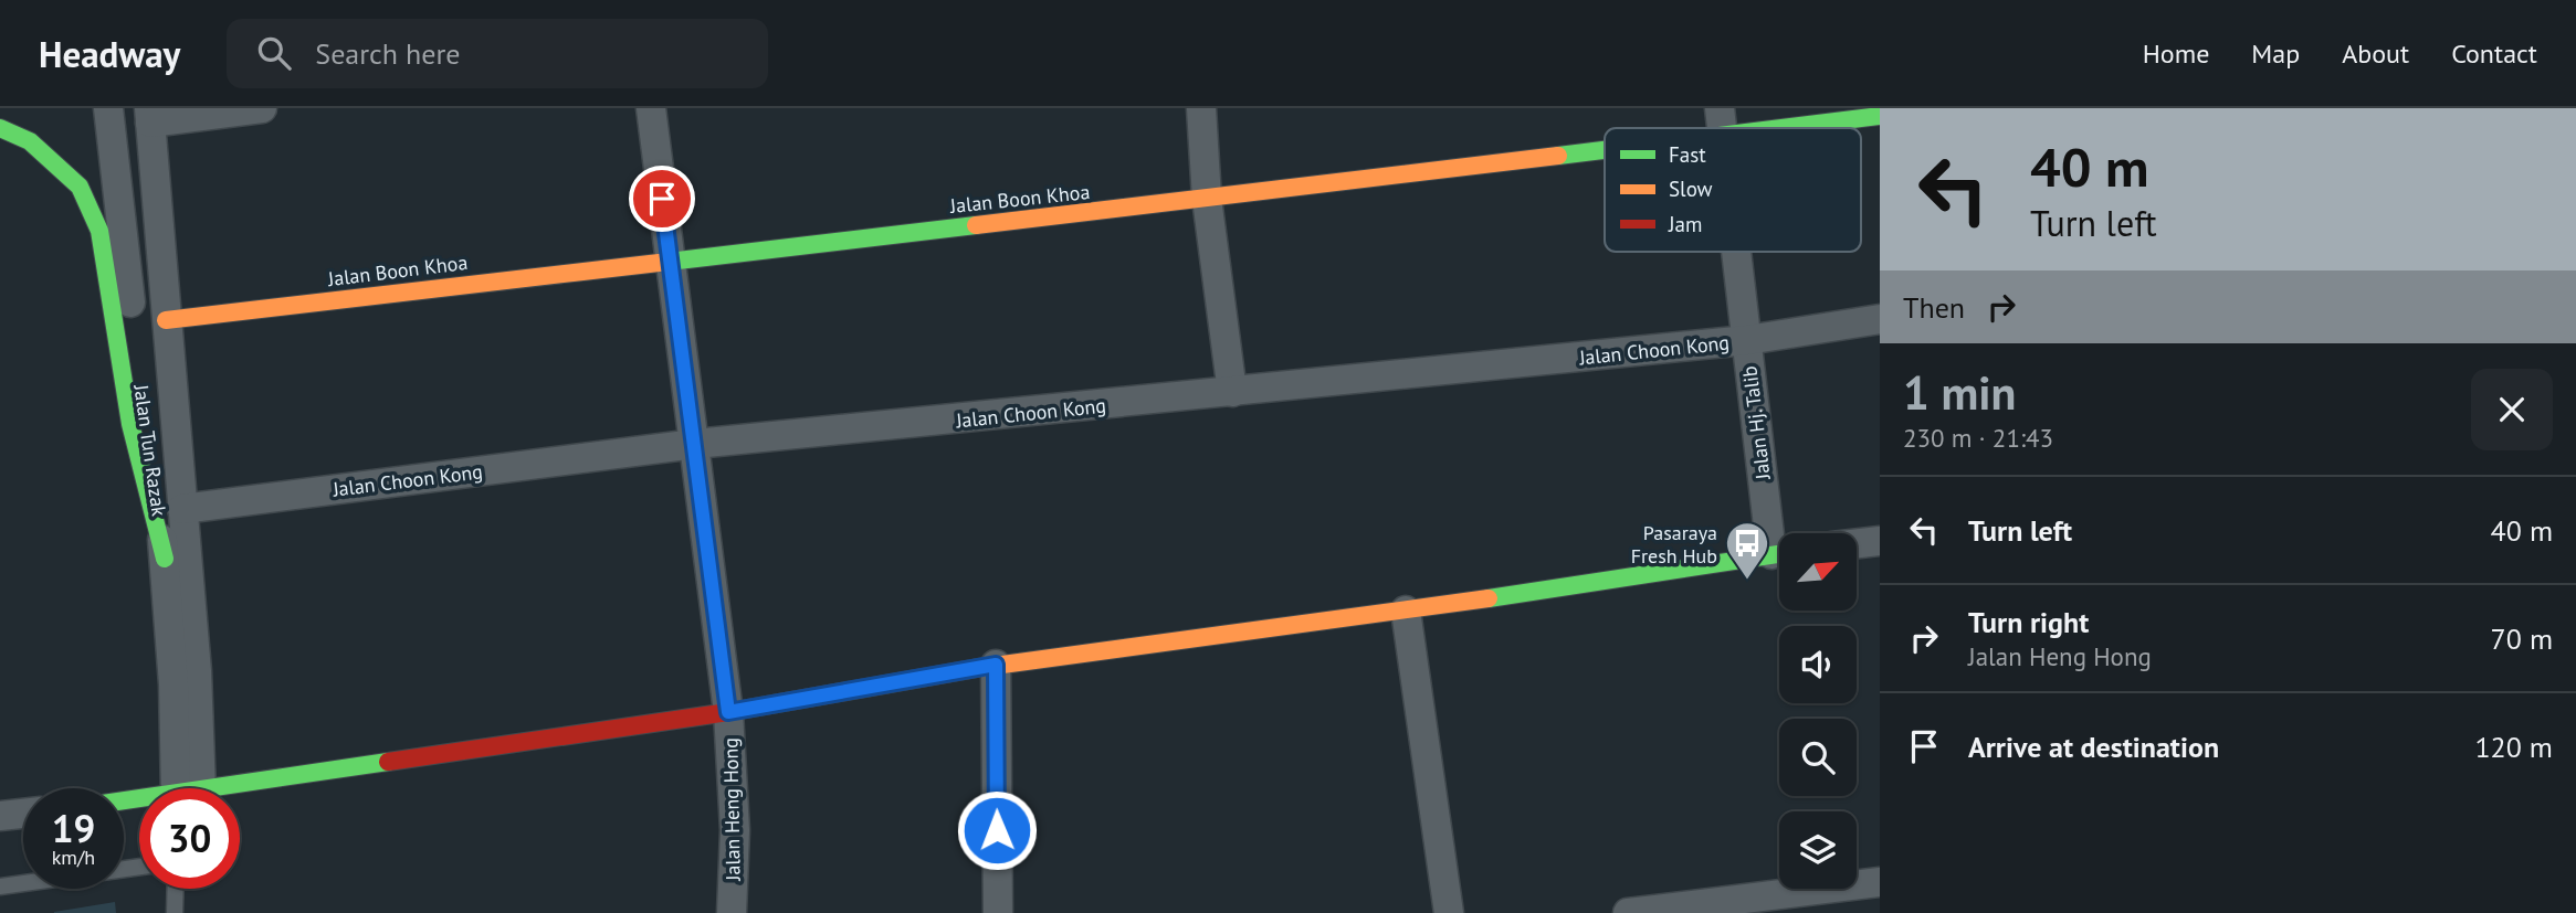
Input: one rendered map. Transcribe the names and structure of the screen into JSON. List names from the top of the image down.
{
  "streets": {
    "main road": ["Jalan Boon Khoa"],
    "street": [
      "Jalan Choon Kong",
      "Jalan Hj. Talib",
      "Jalan Tun Razak",
      "Jalan Heng Hong"
    ]
  },
  "crossings": [
    ["Jalan Boon Khoa", "Jalan Tun Razak"],
    ["Jalan Boon Khoa", "Jalan Heng Hong"],
    ["Jalan Choon Kong", "Jalan Hj. Talib"],
    ["Jalan Choon Kong", "Jalan Tun Razak"],
    ["Jalan Choon Kong", "Jalan Heng Hong"]
  ],
  "places": {
    "bus stop": ["Pasaraya Fresh Hub"]
  },
  "legend": ["Fast", "Slow", "Jam"],
  "north": "top right",
  "page": {
    "header": "Headway",
    "search": "Search here",
    "nav": [
      "Home",
      "Map",
      "About",
      "Contact"
    ],
    "turn": ["40 m", "Turn left"],
    "then": "Then",
    "heading": ["1 min", "230 m · 21:43"],
    "list": [
      {
        "name": "Turn left",
        "value": "40 m"
      },
      {
        "name": "Turn right",
        "note": "Jalan Heng Hong",
        "value": "70 m"
      },
      {
        "name": "Arrive at destination",
        "value": "120 m"
      }
    ],
    "speed": "19 km/h",
    "limit": "30"
  }
}
